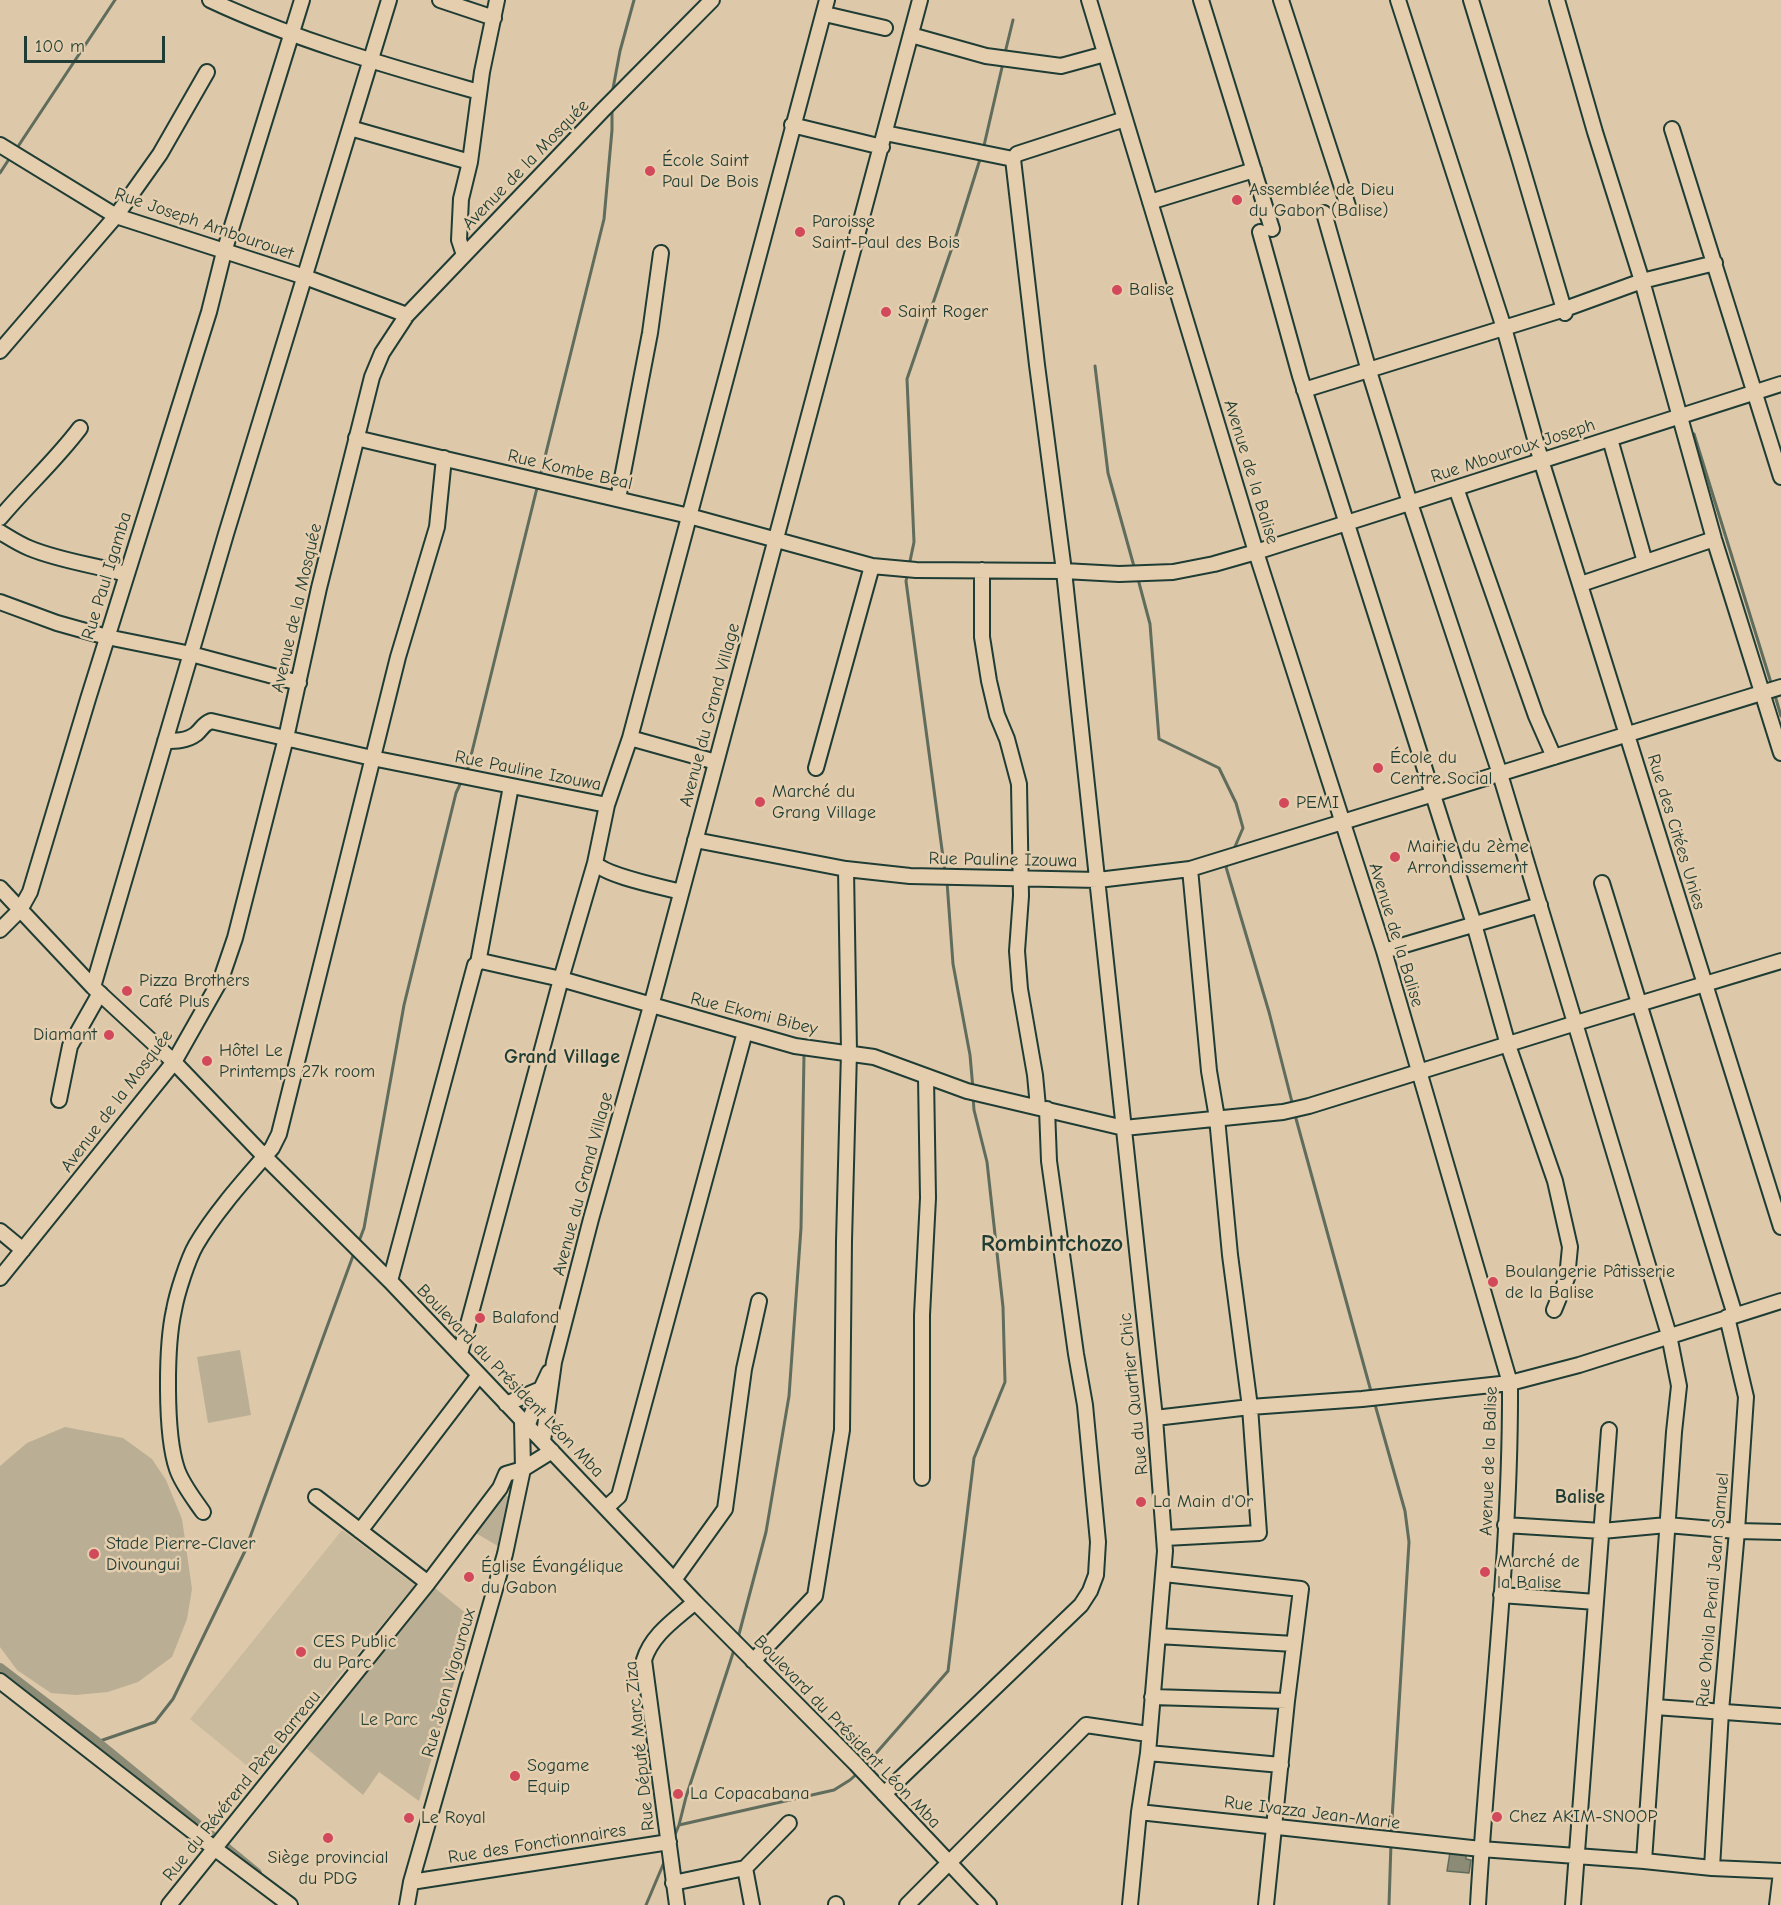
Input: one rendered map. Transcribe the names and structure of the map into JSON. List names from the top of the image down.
{
  "streets": {
    "street": [
      "Avenue de la Mosquée",
      "Rue Joseph Ambourouet",
      "Rue Mbouroux Joseph",
      "Rue Kombe Beal",
      "Avenue de la Balise",
      "Rue Paul Igamba",
      "Avenue du Grand Village",
      "Rue Pauline Izouwa",
      "Rue des Citées Unies",
      "Rue Ekomi Bibey",
      "Boulevard du Président Léon Mba",
      "Rue du Quartier Chic",
      "Rue Ohoila Pendi Jean Samuel",
      "Rue Jean Vigouroux",
      "Rue Député Marc Ziza",
      "Rue du Révérend Père Barreau",
      "Rue Ivazza Jean-Marie",
      "Rue des Fonctionnaires"
    ]
  },
  "crossings": [
    ["Avenue de la Mosquée", "Rue Joseph Ambourouet"],
    ["Avenue de la Mosquée", "Rue Kombe Beal"],
    ["Avenue de la Mosquée", "Rue Pauline Izouwa"],
    ["Avenue de la Mosquée", "Boulevard du Président Léon Mba"],
    ["Rue Joseph Ambourouet", "Rue Paul Igamba"],
    ["Rue Mbouroux Joseph", "Rue Kombe Beal"],
    ["Rue Mbouroux Joseph", "Avenue de la Balise"],
    ["Rue Mbouroux Joseph", "Rue des Citées Unies"],
    ["Rue Mbouroux Joseph", "Rue du Quartier Chic"],
    ["Rue Kombe Beal", "Avenue du Grand Village"],
    ["Rue Kombe Beal", "Rue Pauline Izouwa"],
    ["Avenue de la Balise", "Rue Pauline Izouwa"],
    ["Avenue de la Balise", "Rue Ekomi Bibey"],
    ["Avenue de la Balise", "Rue Ivazza Jean-Marie"],
    ["Rue Paul Igamba", "Boulevard du Président Léon Mba"],
    ["Avenue du Grand Village", "Rue Pauline Izouwa"],
    ["Avenue du Grand Village", "Rue Ekomi Bibey"],
    ["Avenue du Grand Village", "Boulevard du Président Léon Mba"],
    ["Rue Pauline Izouwa", "Rue du Quartier Chic"],
    ["Rue des Citées Unies", "Rue Ekomi Bibey"],
    ["Rue Ekomi Bibey", "Rue du Quartier Chic"],
    ["Rue Ekomi Bibey", "Rue Ohoila Pendi Jean Samuel"],
    ["Boulevard du Président Léon Mba", "Rue Jean Vigouroux"],
    ["Boulevard du Président Léon Mba", "Rue Député Marc Ziza"],
    ["Rue du Quartier Chic", "Rue Ivazza Jean-Marie"],
    ["Rue Ohoila Pendi Jean Samuel", "Rue Ivazza Jean-Marie"],
    ["Rue Jean Vigouroux", "Rue du Révérend Père Barreau"],
    ["Rue Jean Vigouroux", "Rue des Fonctionnaires"],
    ["Rue Député Marc Ziza", "Rue des Fonctionnaires"]
  ],
  "districts": ["Grand Village", "Rombintchozo", "Balise"],
  "parks": ["Le Parc"],
  "places": [
    "École Saint Paul De Bois",
    "Assemblée de Dieu du Gabon (Balise)",
    "Paroisse Saint-Paul des Bois",
    "Balise",
    "Saint Roger",
    "École du Centre Social",
    "Marché du Grang Village",
    "PEMI",
    "Mairie du 2ème Arrondissement",
    "Pizza Brothers Café Plus",
    "Diamant",
    "Hôtel Le Printemps 27k room",
    "Boulangerie Pâtisserie de la Balise",
    "Balafond",
    "La Main d'Or",
    "Stade Pierre-Claver Divoungui",
    "Marché de la Balise",
    "Église Évangélique du Gabon",
    "CES Public du Parc",
    "Sogame Equip",
    "La Copacabana",
    "Chez AKIM-SNOOP",
    "Le Royal",
    "Siège provincial du PDG"
  ],
  "scale_bar": "100 m"
}
